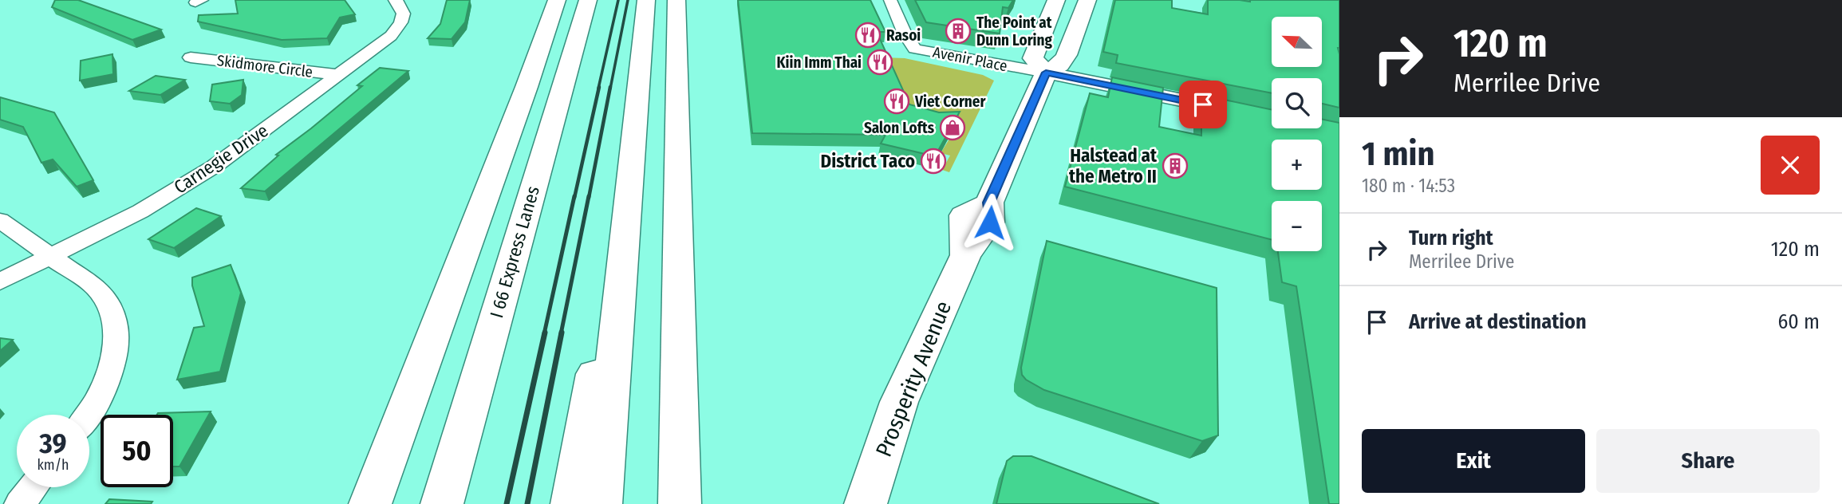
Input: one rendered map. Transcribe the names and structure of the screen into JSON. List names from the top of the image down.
{
  "streets": {
    "main road": ["I 66 Express Lanes", "Prosperity Avenue"],
    "street": ["Avenir Place", "Skidmore Circle", "Carnegie Drive"]
  },
  "crossings": [
    ["Avenir Place", "Prosperity Avenue"],
    ["Skidmore Circle", "Carnegie Drive"]
  ],
  "places": {
    "building": ["The Point at Dunn Loring", "Halstead at the Metro II"],
    "restaurant": [
      "Rasoi",
      "Kiin Imm Thai",
      "Viet Corner",
      "District Taco"
    ],
    "shop": ["Salon Lofts"]
  },
  "north": "top left",
  "page": {
    "turn": ["120 m", "Merrilee Drive"],
    "map_buttons": ["+", "−"],
    "heading": ["1 min", "180 m · 14:53"],
    "list": [
      {
        "name": "Turn right",
        "note": "Merrilee Drive",
        "value": "120 m"
      },
      {
        "name": "Arrive at destination",
        "value": "60 m"
      }
    ],
    "speed": "39 km/h",
    "limit": "50",
    "buttons": ["Exit", "Share"]
  }
}
